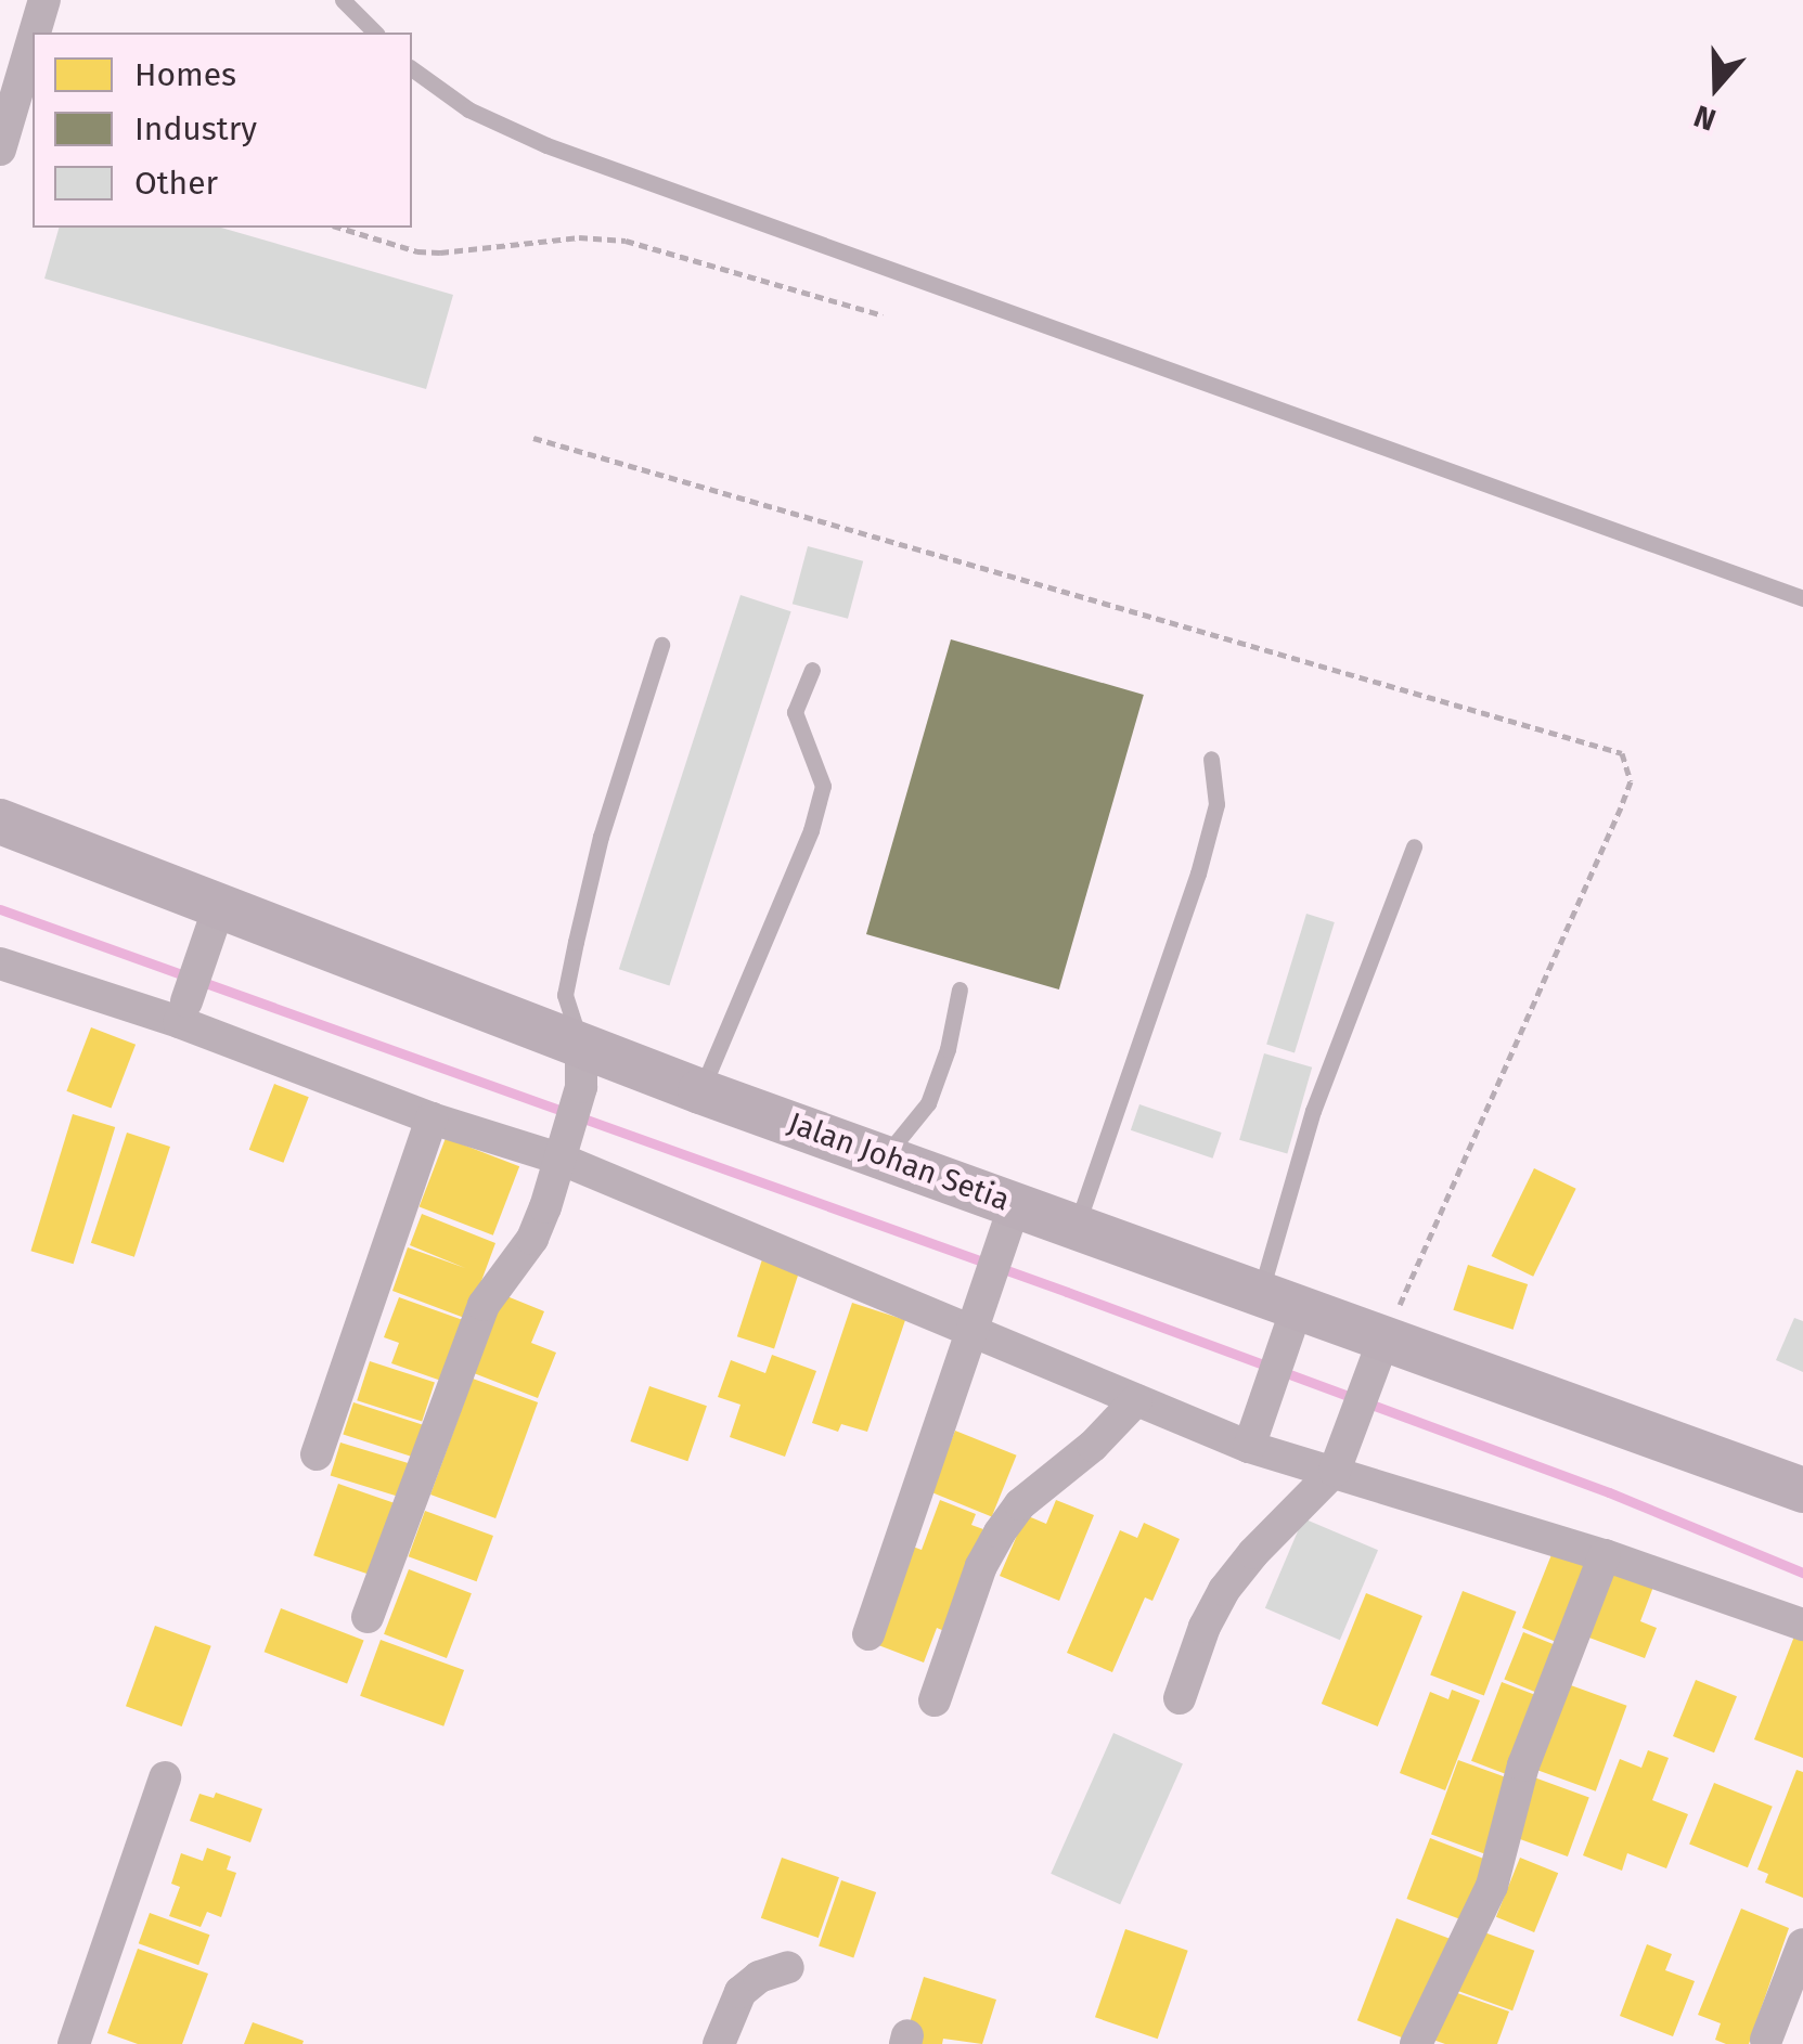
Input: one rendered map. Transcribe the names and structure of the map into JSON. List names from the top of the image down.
{
  "streets": {
    "main road": ["Jalan Johan Setia"]
  },
  "legend": ["Homes", "Industry", "Other"],
  "north": "bottom"
}
